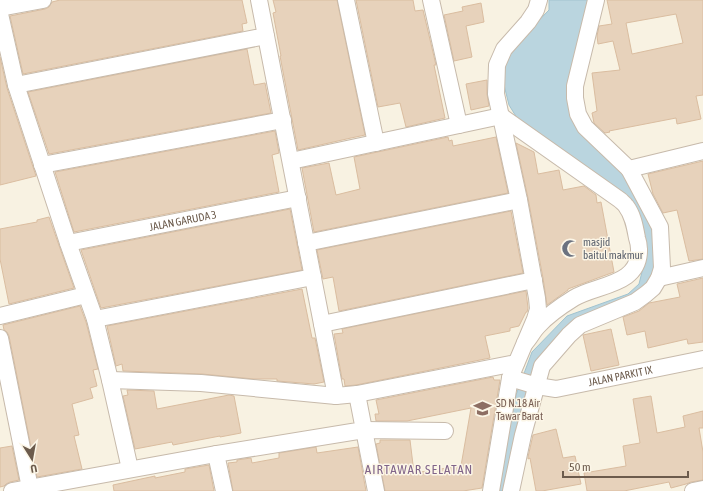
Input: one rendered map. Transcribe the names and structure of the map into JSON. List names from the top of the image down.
{
  "streets": {
    "street": ["JALAN GARUDA 3", "JALAN PARKIT IX"]
  },
  "districts": ["AIRTAWAR SELATAN"],
  "places": {
    "mosque": ["masjid baitul makmur"],
    "school or university": ["SD N.18 Air Tawar Barat"]
  },
  "scale_bar": "50 m",
  "north": "bottom"
}
